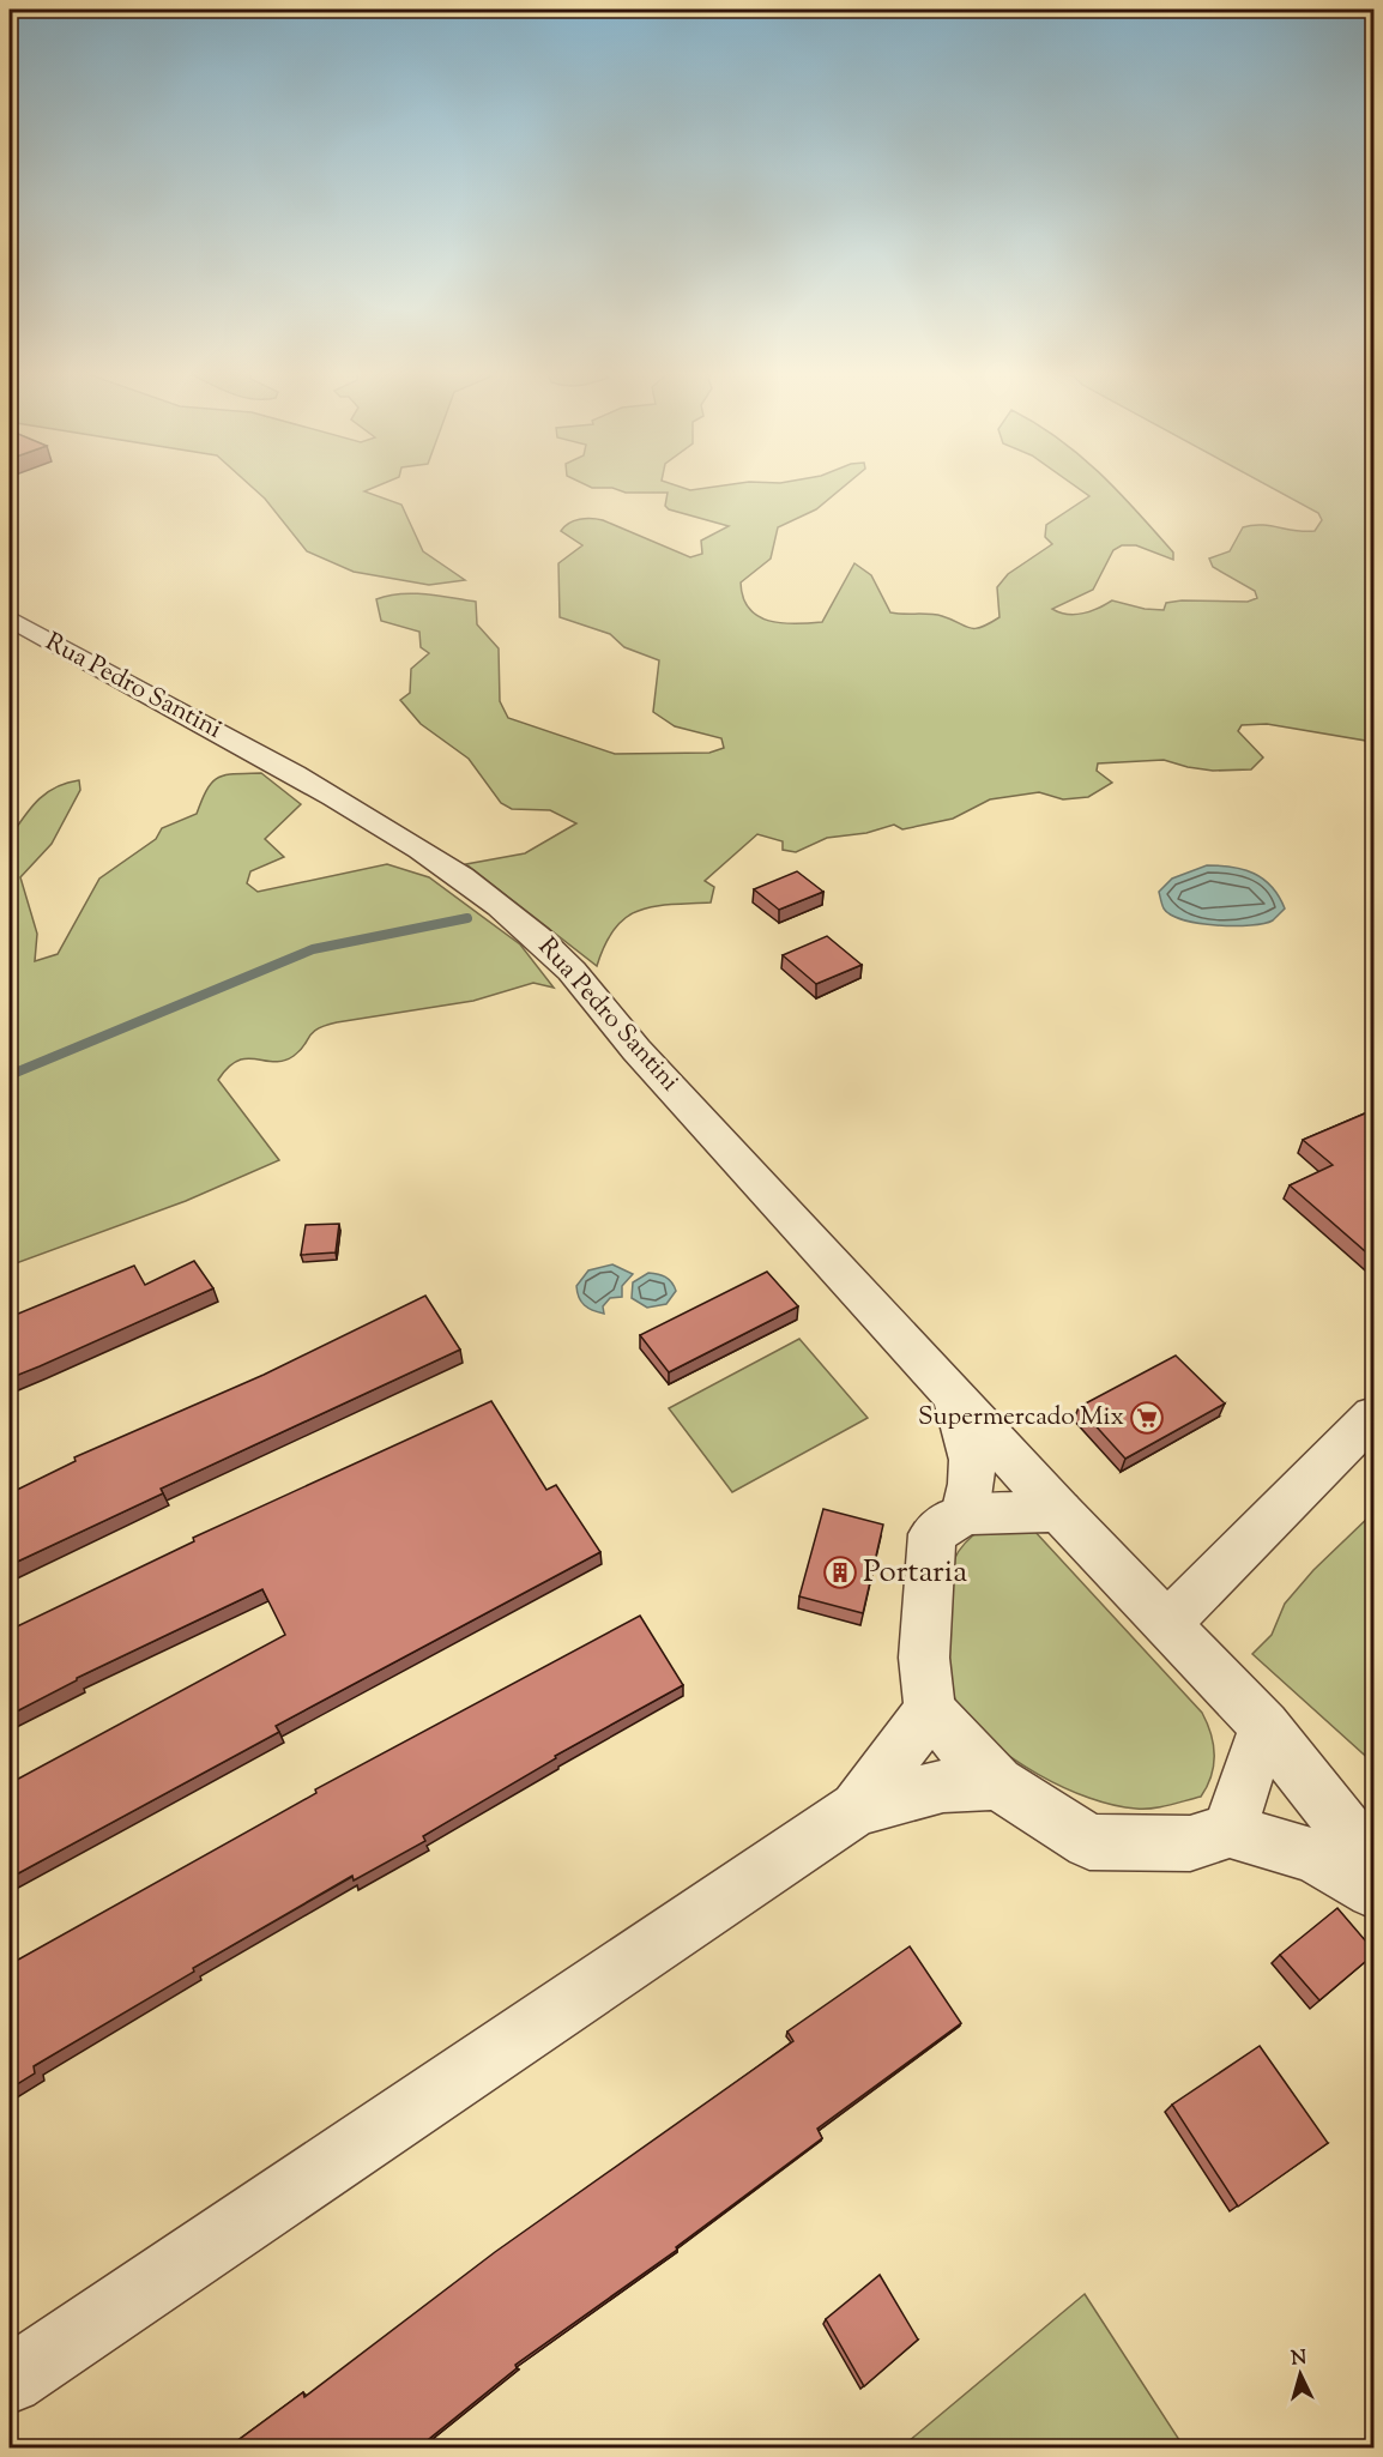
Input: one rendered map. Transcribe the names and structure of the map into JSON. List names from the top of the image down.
{
  "streets": {
    "street": ["Rua Pedro Santini"]
  },
  "places": {
    "supermarket": ["Supermercado Mix"],
    "building": ["Portaria"]
  },
  "north": "top"
}
